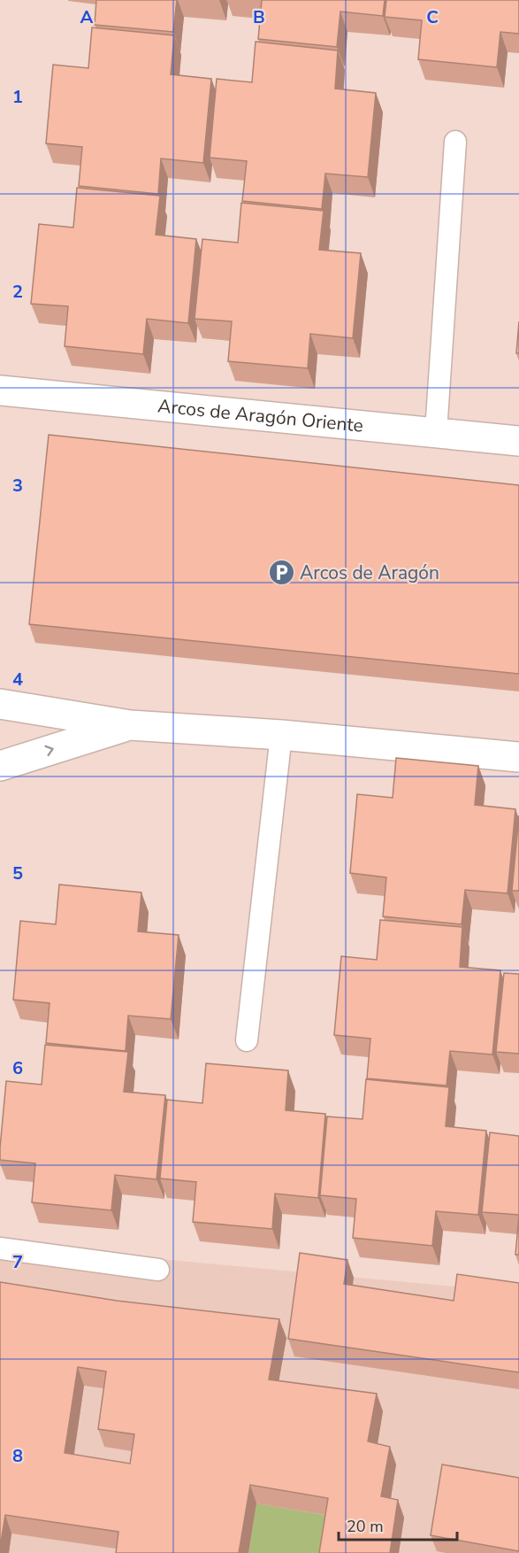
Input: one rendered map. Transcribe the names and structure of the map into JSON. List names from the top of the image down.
{
  "streets": {
    "street": ["Arcos de Aragón Oriente"]
  },
  "places": {
    "parking": ["Arcos de Aragón"]
  },
  "scale_bar": "20 m",
  "grid": {
    "columns": ["A", "B", "C"],
    "rows": [
      "1",
      "2",
      "3",
      "4",
      "5",
      "6",
      "7",
      "8"
    ]
  }
}
